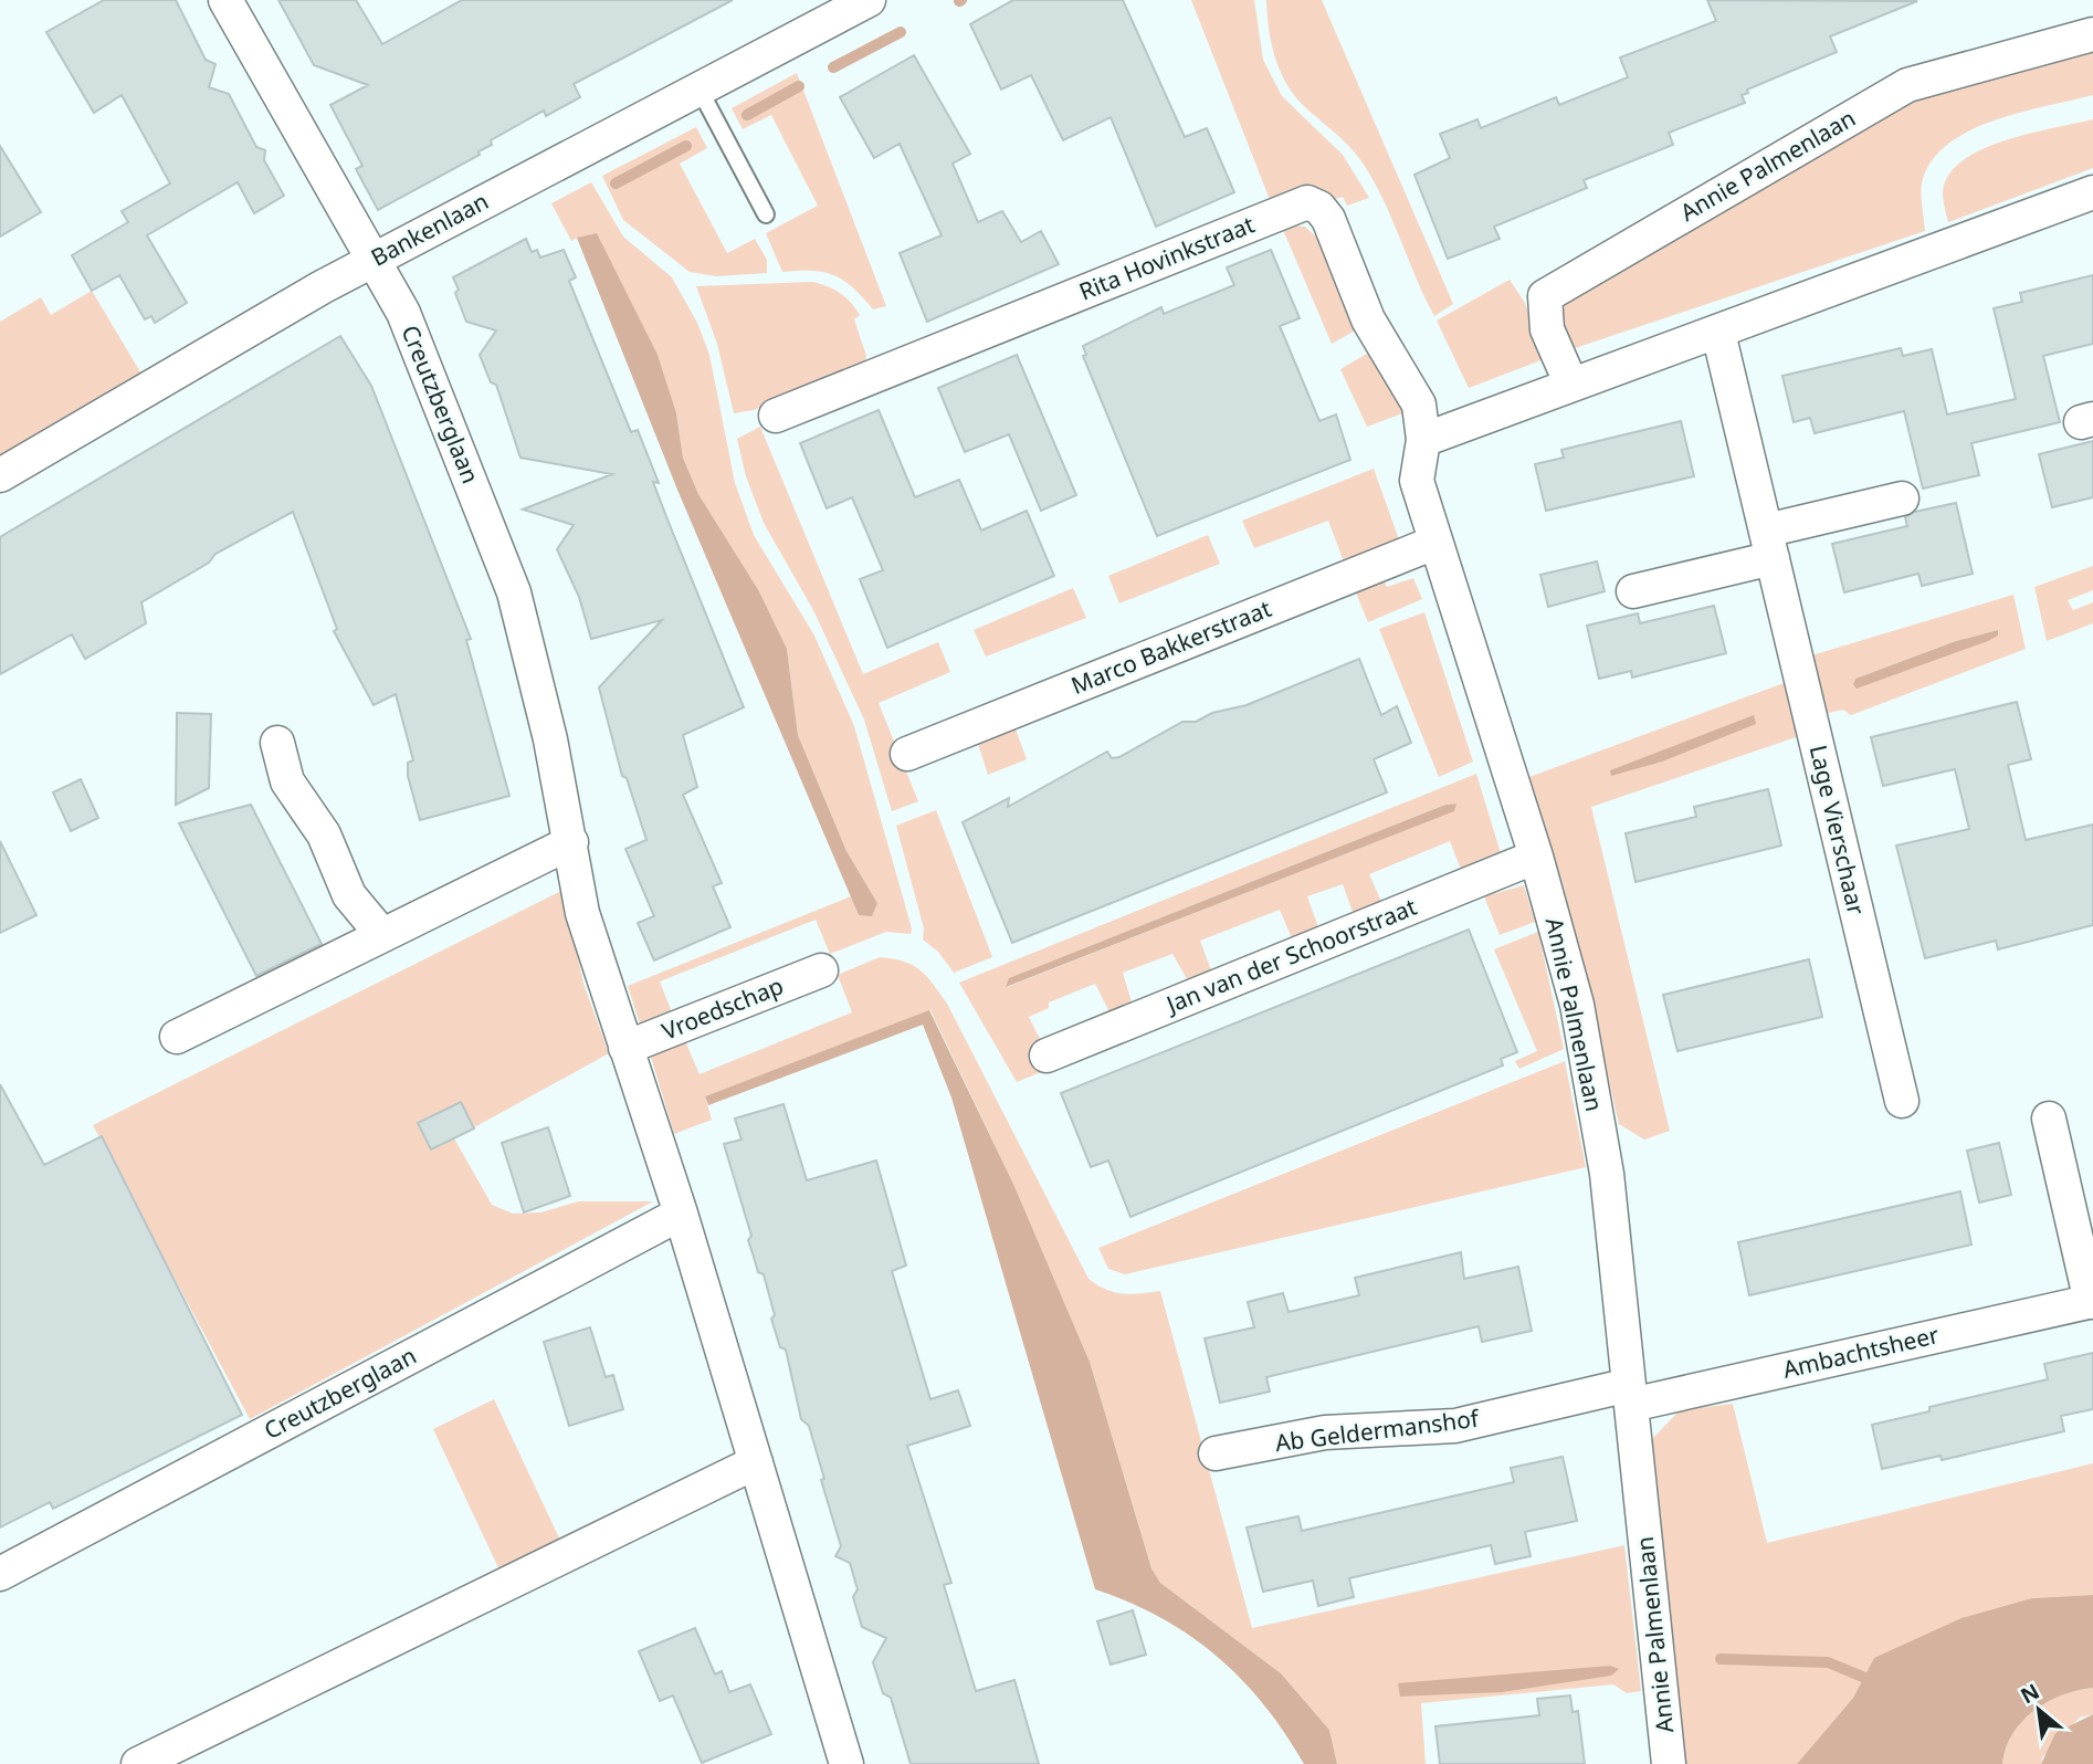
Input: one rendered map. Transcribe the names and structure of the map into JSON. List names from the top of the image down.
{
  "streets": {
    "street": [
      "Annie Palmenlaan",
      "Bankenlaan",
      "Rita Hovinkstraat",
      "Creutzberglaan",
      "Marco Bakkerstraat",
      "Lage Vierschaar",
      "Jan van der Schoorstraat",
      "Vroedschap",
      "Ambachtsheer",
      "Ab Geldermanshof"
    ]
  },
  "crossings": [
    ["Annie Palmenlaan", "Rita Hovinkstraat"],
    ["Annie Palmenlaan", "Marco Bakkerstraat"],
    ["Annie Palmenlaan", "Jan van der Schoorstraat"],
    ["Annie Palmenlaan", "Ambachtsheer"],
    ["Annie Palmenlaan", "Ab Geldermanshof"],
    ["Bankenlaan", "Creutzberglaan"],
    ["Creutzberglaan", "Vroedschap"],
    ["Ambachtsheer", "Ab Geldermanshof"]
  ],
  "north": "top left"
}
